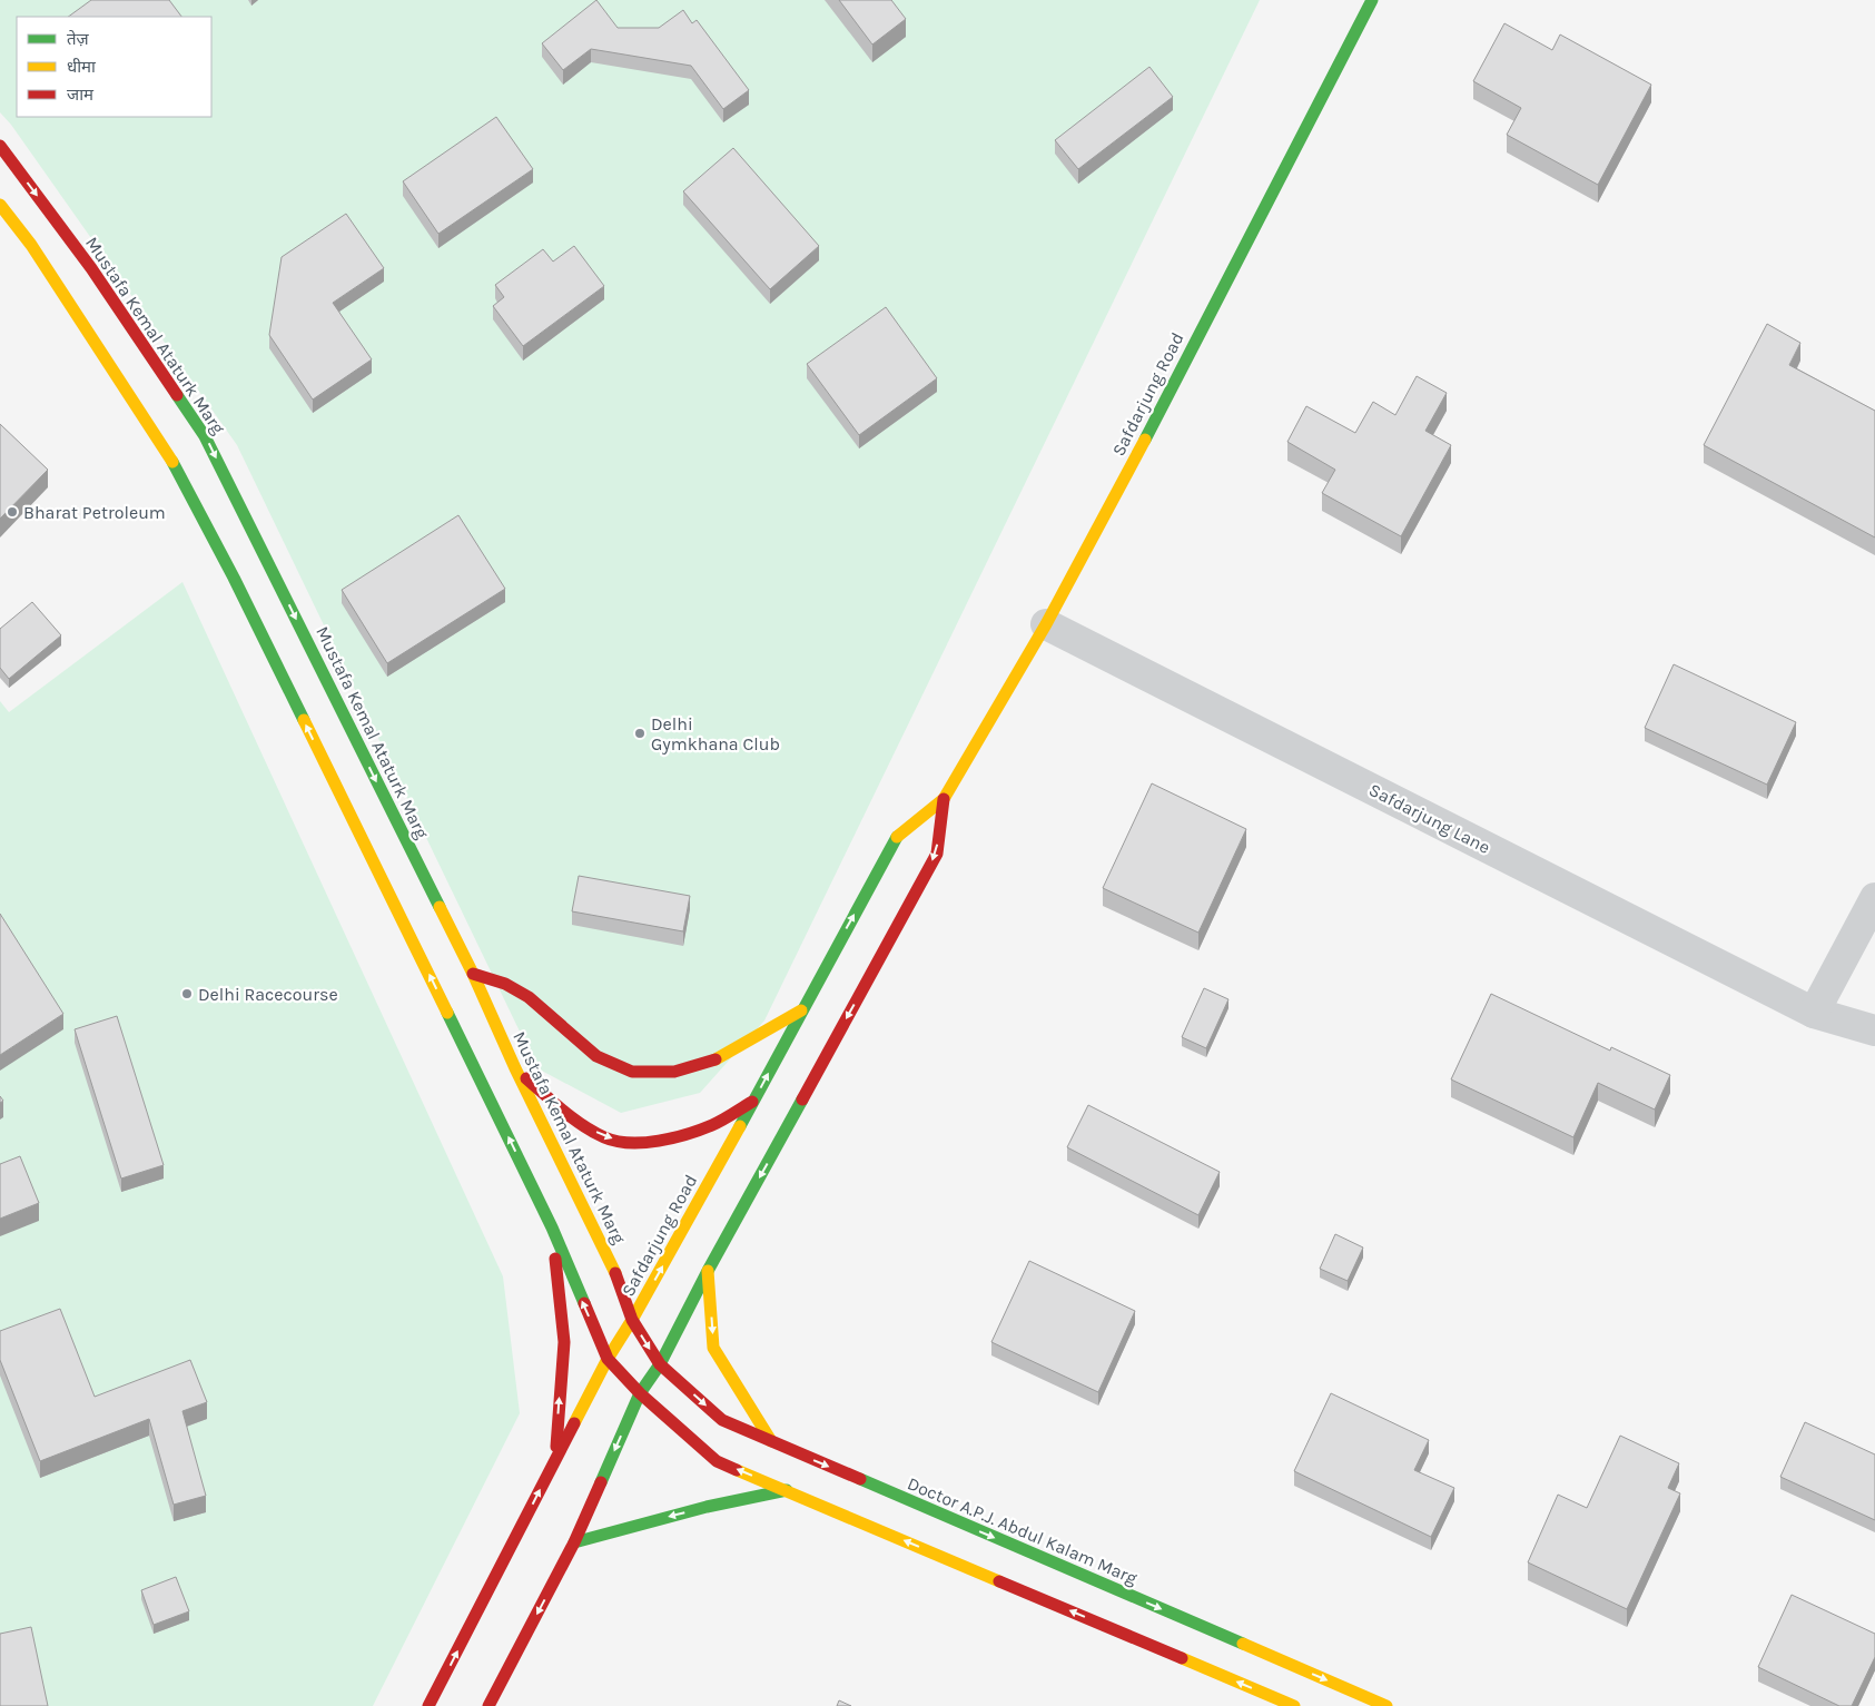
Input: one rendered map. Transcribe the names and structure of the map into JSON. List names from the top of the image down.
{
  "streets": {
    "main road": ["Mustafa Kemal Ataturk Marg", "Safdarjung Road", "Doctor A.P.J. Abdul Kalam Marg"],
    "street": ["Safdarjung Lane"]
  },
  "crossings": [
    ["Mustafa Kemal Ataturk Marg", "Safdarjung Road"],
    ["Mustafa Kemal Ataturk Marg", "Doctor A.P.J. Abdul Kalam Marg"],
    ["Safdarjung Road", "Safdarjung Lane"],
    ["Safdarjung Road", "Doctor A.P.J. Abdul Kalam Marg"]
  ],
  "places": ["Bharat Petroleum", "Delhi Gymkhana Club", "Delhi Racecourse"],
  "legend": ["तेज़", "धीमा", "जाम"]
}
